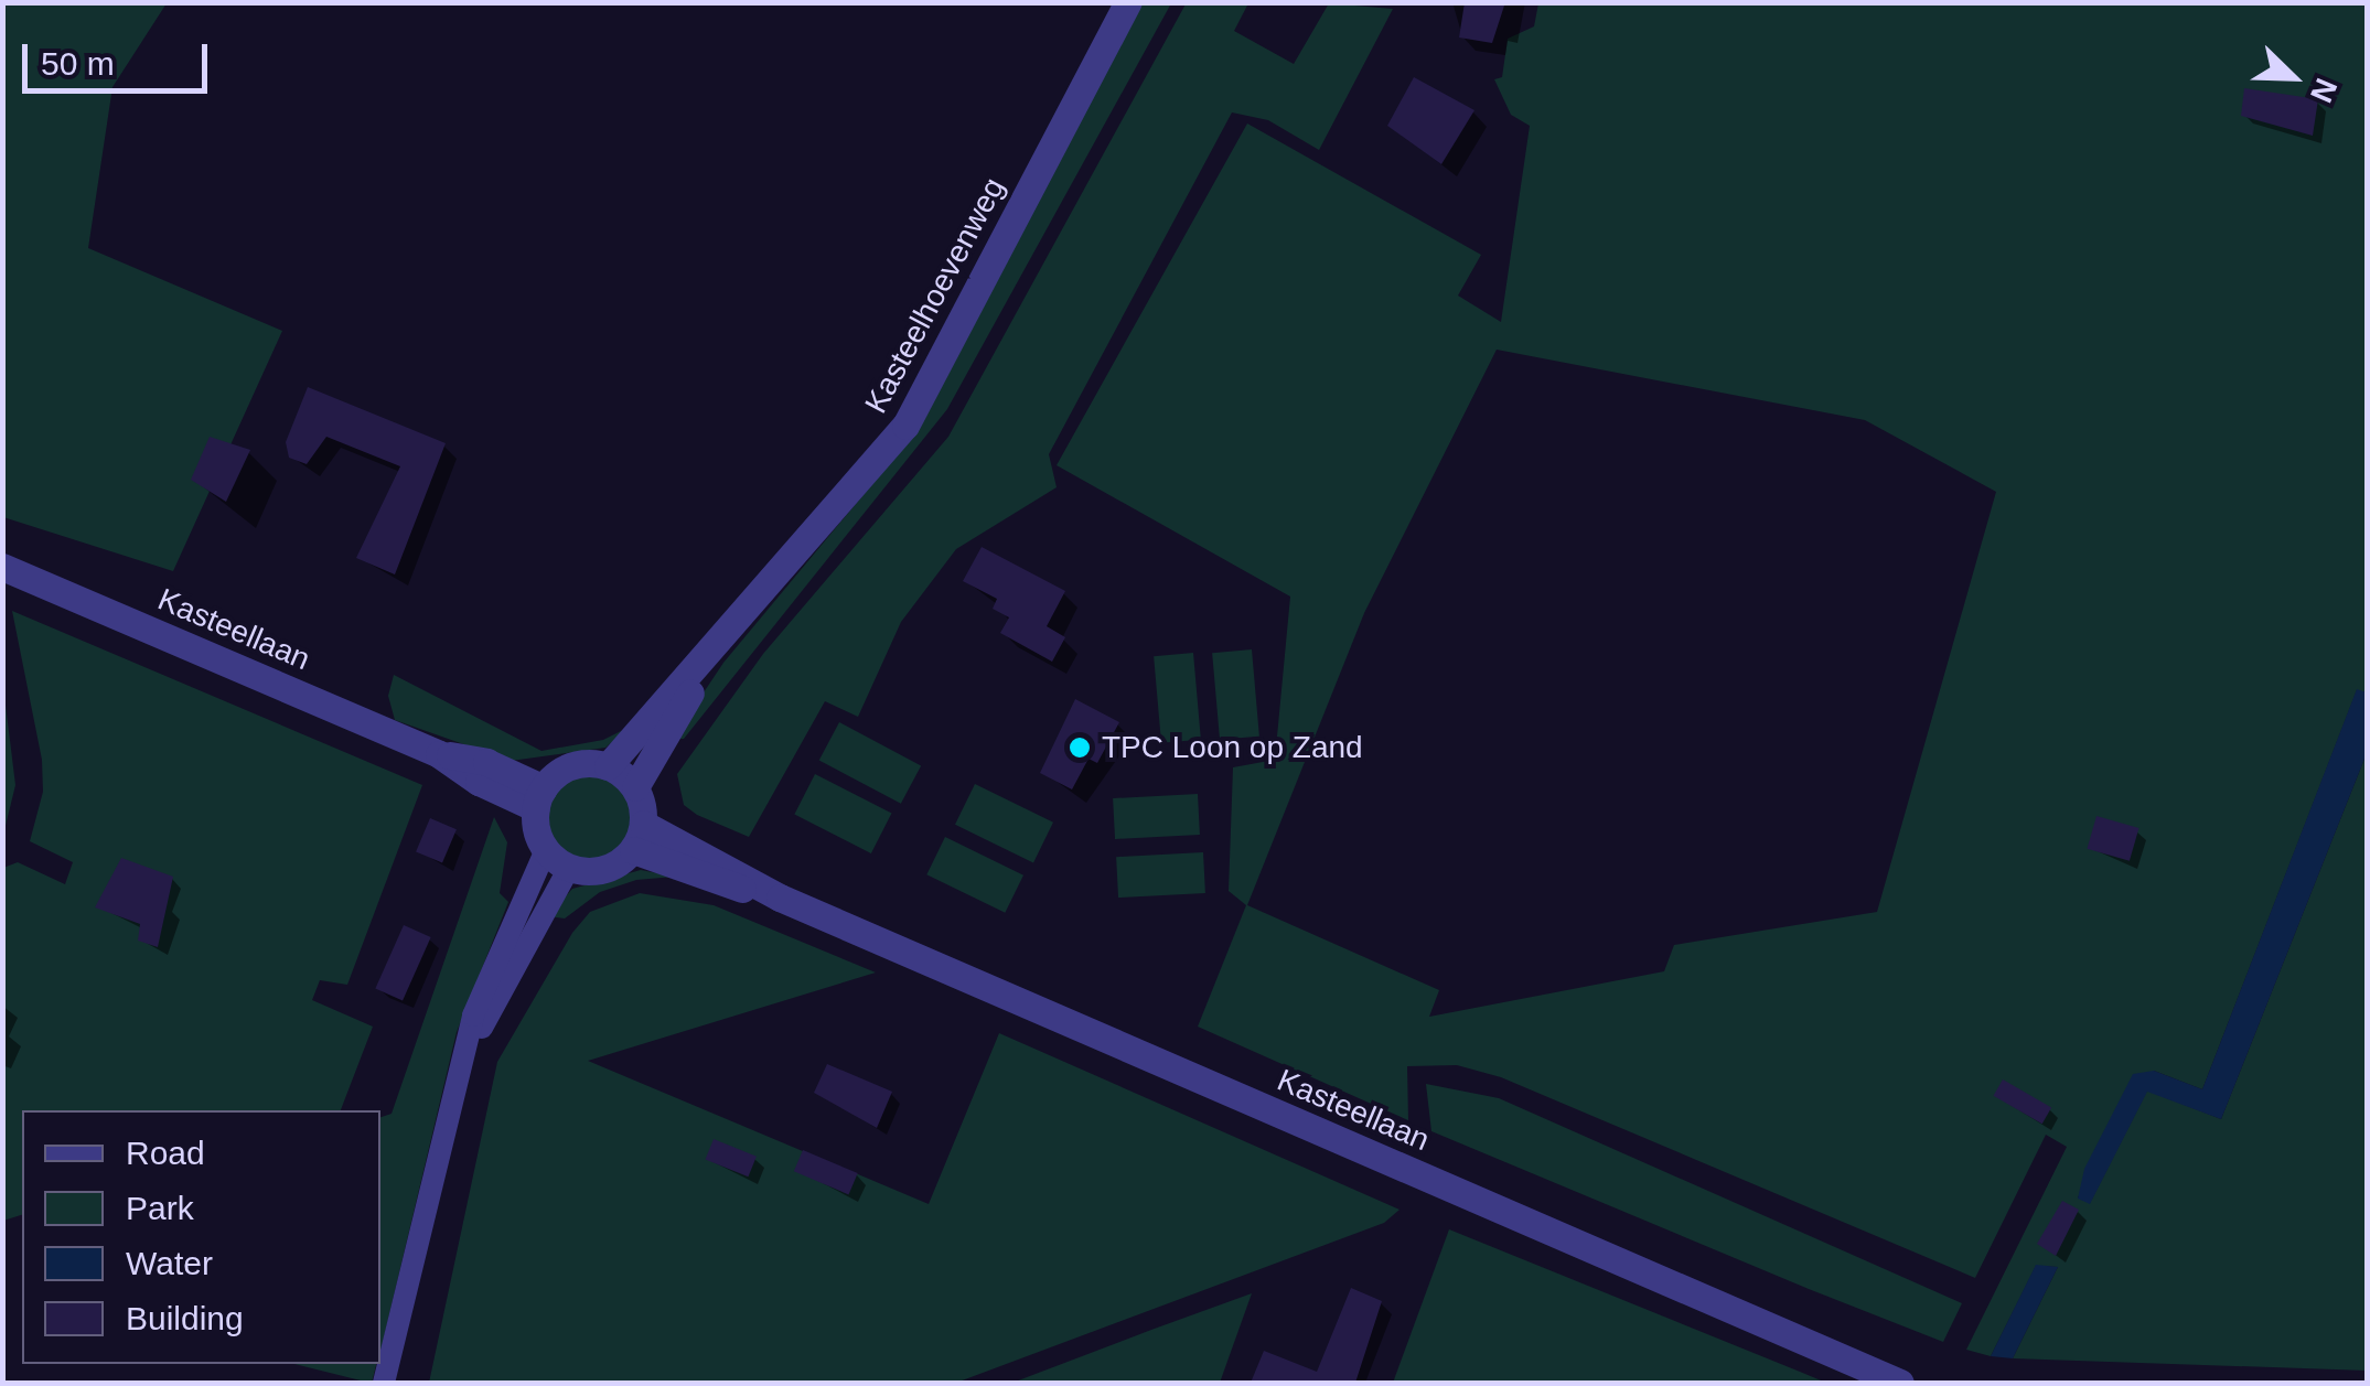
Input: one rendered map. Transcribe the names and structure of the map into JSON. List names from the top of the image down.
{
  "streets": {
    "street": ["Kasteelhoevenweg", "Kasteellaan"]
  },
  "crossings": [
    ["Kasteelhoevenweg", "Kasteellaan"]
  ],
  "places": ["TPC Loon op Zand"],
  "legend": [
    "Road",
    "Park",
    "Water",
    "Building"
  ],
  "scale_bar": "50 m",
  "north": "bottom right"
}
